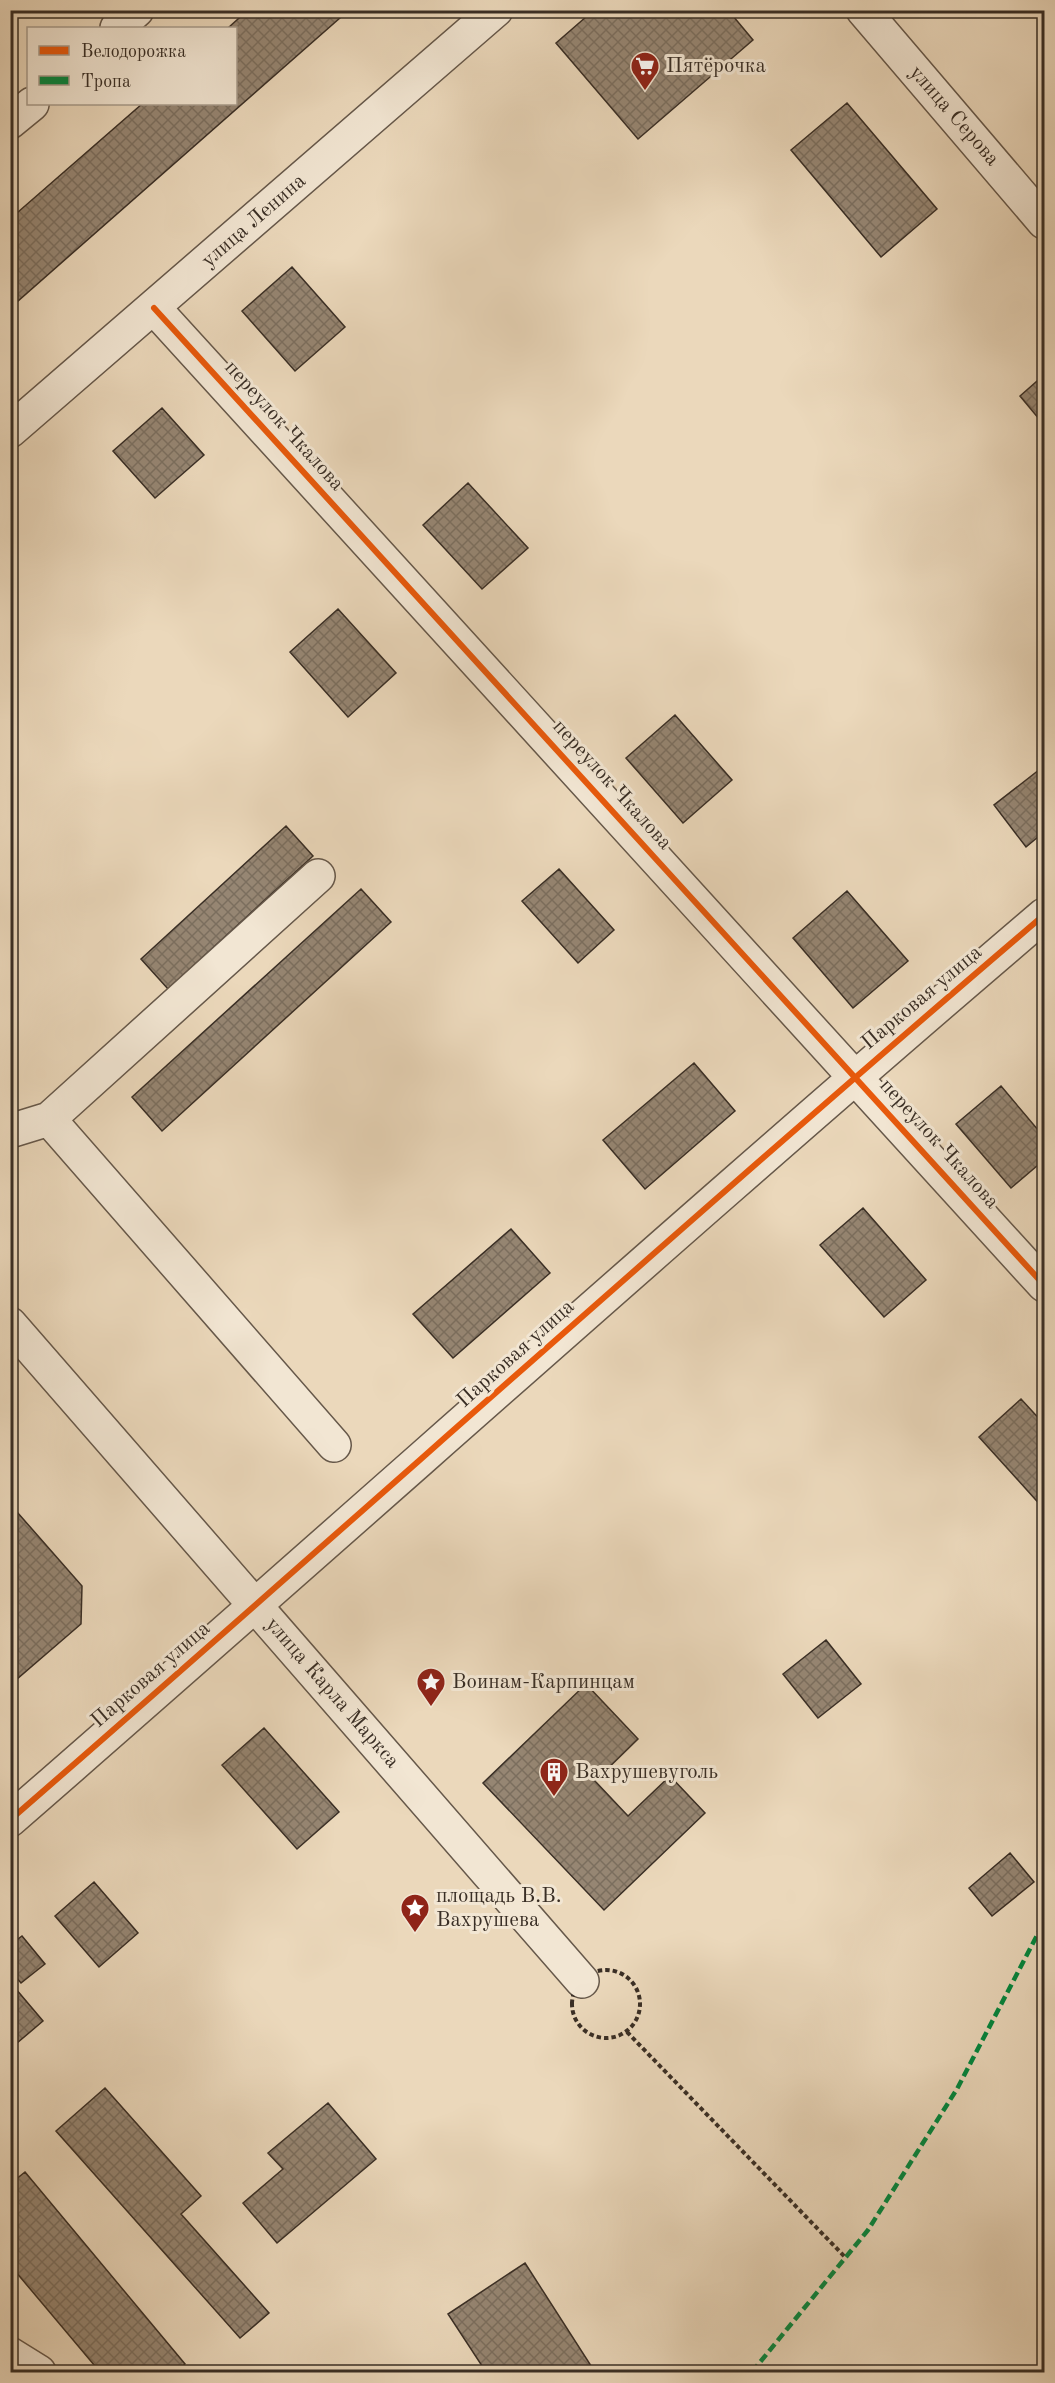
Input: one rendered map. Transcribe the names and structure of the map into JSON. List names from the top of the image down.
{
  "streets": {
    "street": [
      "улица Серова",
      "улица Ленина",
      "переулок Чкалова",
      "Парковая улица",
      "улица Карла Маркса"
    ]
  },
  "crossings": [
    ["улица Ленина", "переулок Чкалова"],
    ["переулок Чкалова", "Парковая улица"],
    ["Парковая улица", "улица Карла Маркса"]
  ],
  "places": {
    "supermarket": ["Пятёрочка"],
    "place": ["Воинам-Карпинцам", "площадь В.В. Вахрушева"],
    "building": ["Вахрушевуголь"]
  },
  "legend": ["Велодорожка", "Тропа"]
}
